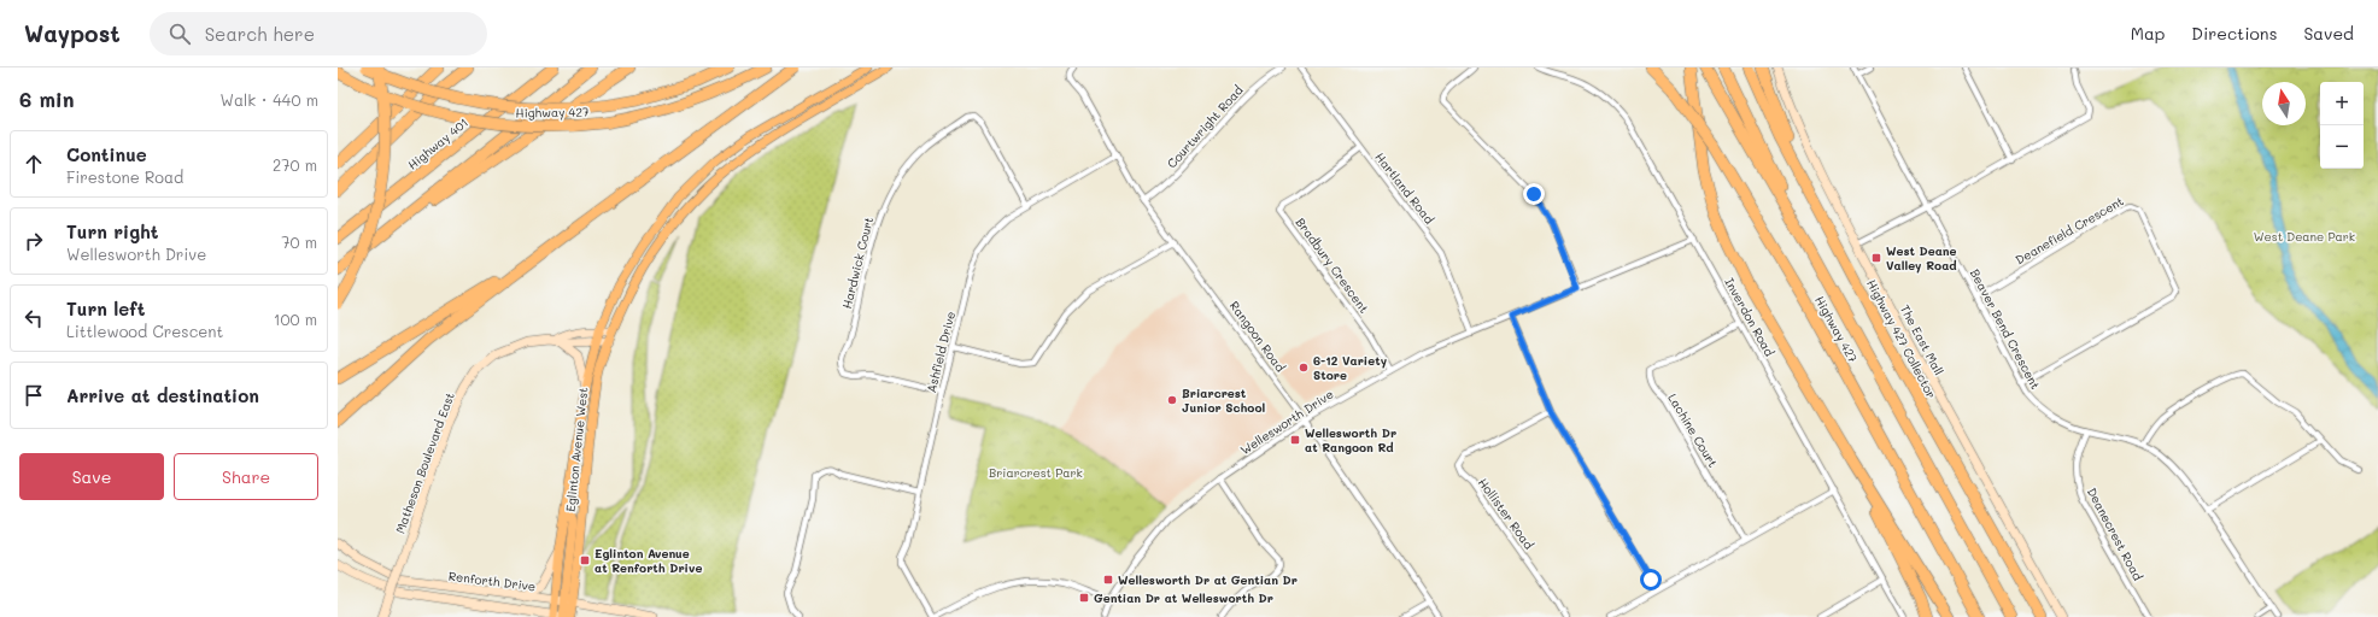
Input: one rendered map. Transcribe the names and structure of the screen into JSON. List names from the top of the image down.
{
  "streets": {
    "highway": ["Highway 427", "Highway 401", "Highway 427 Collector"],
    "main road": [
      "The East Mall",
      "Eglinton Avenue West",
      "Matheson Boulevard East",
      "Renforth Drive"
    ],
    "street": [
      "Courtwright Road",
      "Hartland Road",
      "Deanefield Crescent",
      "Hardwick Court",
      "Bradbury Crescent",
      "Inverdon Road",
      "Beaver Bend Crescent",
      "Rangoon Road",
      "Ashfield Drive",
      "Wellesworth Drive",
      "Lachine Court",
      "Hollister Road",
      "Deanecrest Road"
    ]
  },
  "crossings": [
    ["Courtwright Road", "Rangoon Road"],
    ["Hartland Road", "Bradbury Crescent"],
    ["Hartland Road", "Wellesworth Drive"],
    ["Deanefield Crescent", "Beaver Bend Crescent"],
    ["Hardwick Court", "Ashfield Drive"],
    ["Bradbury Crescent", "Wellesworth Drive"],
    ["Inverdon Road", "Wellesworth Drive"],
    ["Inverdon Road", "Lachine Court"],
    ["Beaver Bend Crescent", "Deanecrest Road"],
    ["Rangoon Road", "Ashfield Drive"],
    ["Rangoon Road", "Wellesworth Drive"],
    ["Eglinton Avenue West", "Matheson Boulevard East"],
    ["Eglinton Avenue West", "Renforth Drive"]
  ],
  "parks": ["West Deane Park", "Briarcrest Park"],
  "places": {
    "transit": [
      "West Deane Valley Road",
      "Wellesworth Dr at Rangoon Rd",
      "Eglinton Avenue at Renforth Drive",
      "Wellesworth Dr at Gentian Dr",
      "Gentian Dr at Wellesworth Dr"
    ],
    "other": ["6-12 Variety Store", "Briarcrest Junior School"]
  },
  "north": "top",
  "page": {
    "header": "Waypost",
    "search": "Search here",
    "nav": ["Map", "Directions", "Saved"],
    "heading": ["6 min", "Walk · 440 m"],
    "map_buttons": ["+", "−"],
    "list": [
      ["Continue", "Firestone Road", "270 m"],
      ["Turn right", "Wellesworth Drive", "70 m"],
      ["Turn left", "Littlewood Crescent", "100 m"],
      "Arrive at destination"
    ],
    "buttons": ["Save", "Share"]
  }
}
